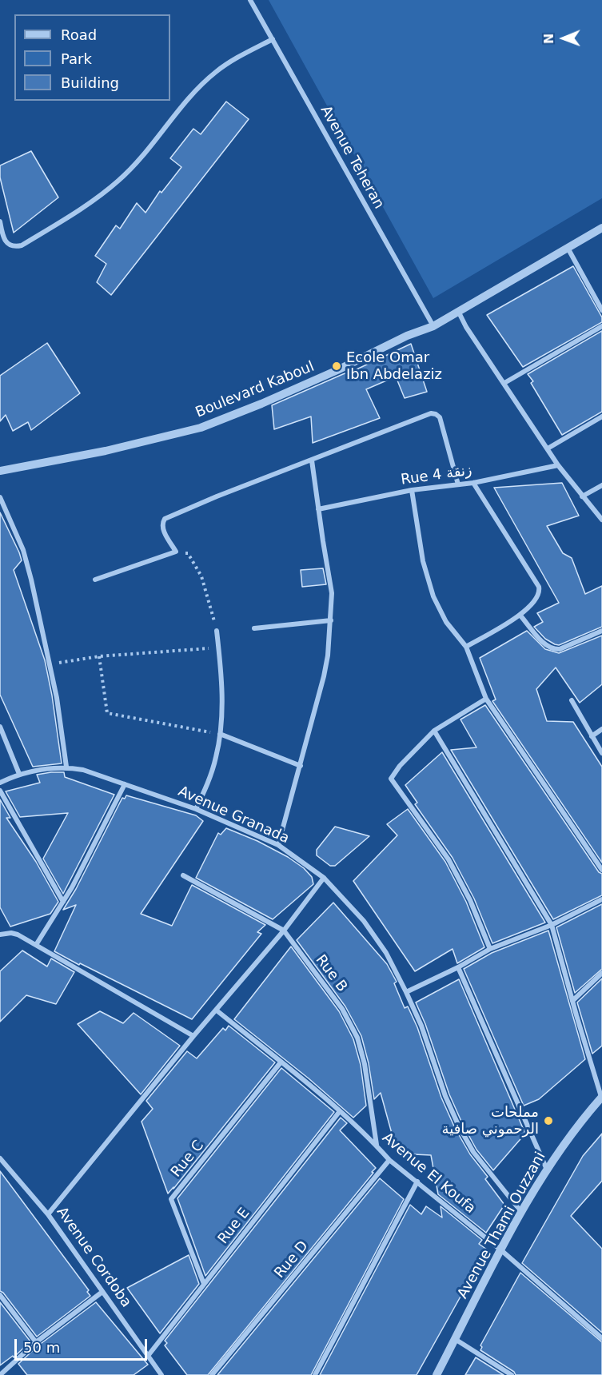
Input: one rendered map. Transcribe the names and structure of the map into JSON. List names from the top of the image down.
{
  "streets": {
    "street": [
      "Avenue Teheran",
      "Boulevard Kaboul",
      "Rue 4 زنقة",
      "Avenue Granada",
      "Rue B",
      "Rue C",
      "Avenue El Koufa",
      "Avenue Thami Ouzzani",
      "Rue E",
      "Avenue Cordoba",
      "Rue D"
    ]
  },
  "crossings": [
    ["Avenue Teheran", "Boulevard Kaboul"],
    ["Avenue Granada", "Avenue Thami Ouzzani"],
    ["Rue B", "Avenue El Koufa"],
    ["Rue C", "Avenue El Koufa"],
    ["Rue C", "Rue E"],
    ["Avenue El Koufa", "Avenue Thami Ouzzani"],
    ["Avenue El Koufa", "Rue E"],
    ["Avenue El Koufa", "Rue D"],
    ["Rue E", "Avenue Cordoba"]
  ],
  "places": ["Ecole Omar Ibn Abdelaziz", "مملحات الرحموني صافية"],
  "legend": ["Road", "Park", "Building"],
  "scale_bar": "50 m",
  "north": "left"
}
